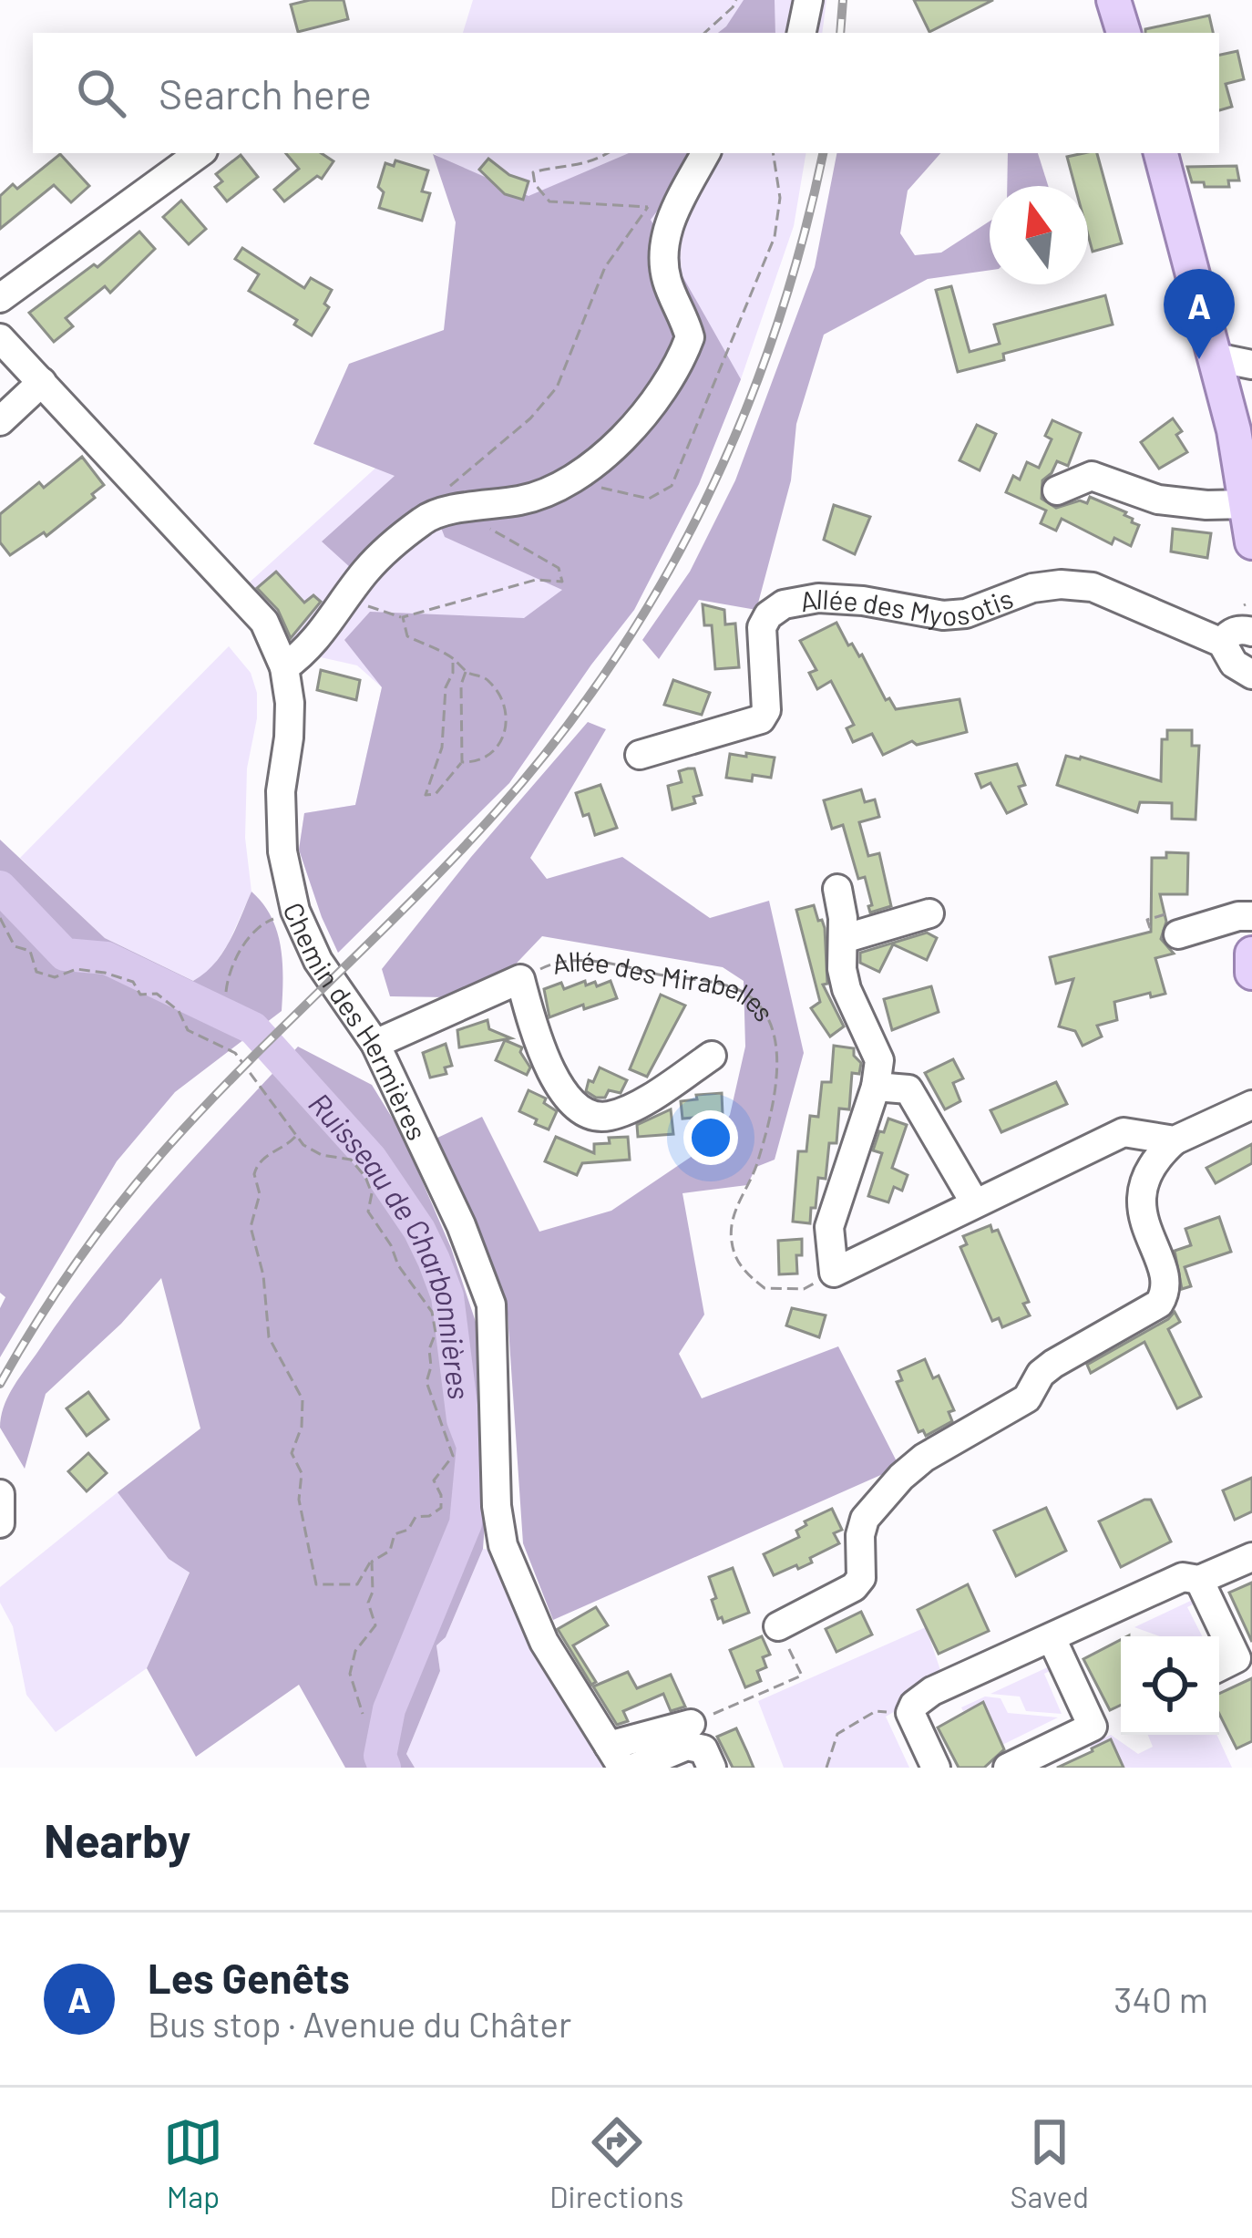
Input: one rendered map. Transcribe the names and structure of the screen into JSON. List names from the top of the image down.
{
  "streets": {
    "street": ["Allée des Myosotis", "Chemin des Hermières"],
    "path": ["Allée des Mirabelles"]
  },
  "water": ["Ruisseau de Charbonnières"],
  "north": "top",
  "page": {
    "search": "Search here",
    "pins": "A",
    "heading": "Nearby",
    "list": [
      {
        "mark": "A",
        "name": "Les Genêts",
        "note": "Bus stop · Avenue du Châter",
        "value": "340 m"
      }
    ],
    "nav": ["Map", "Directions", "Saved"]
  }
}
